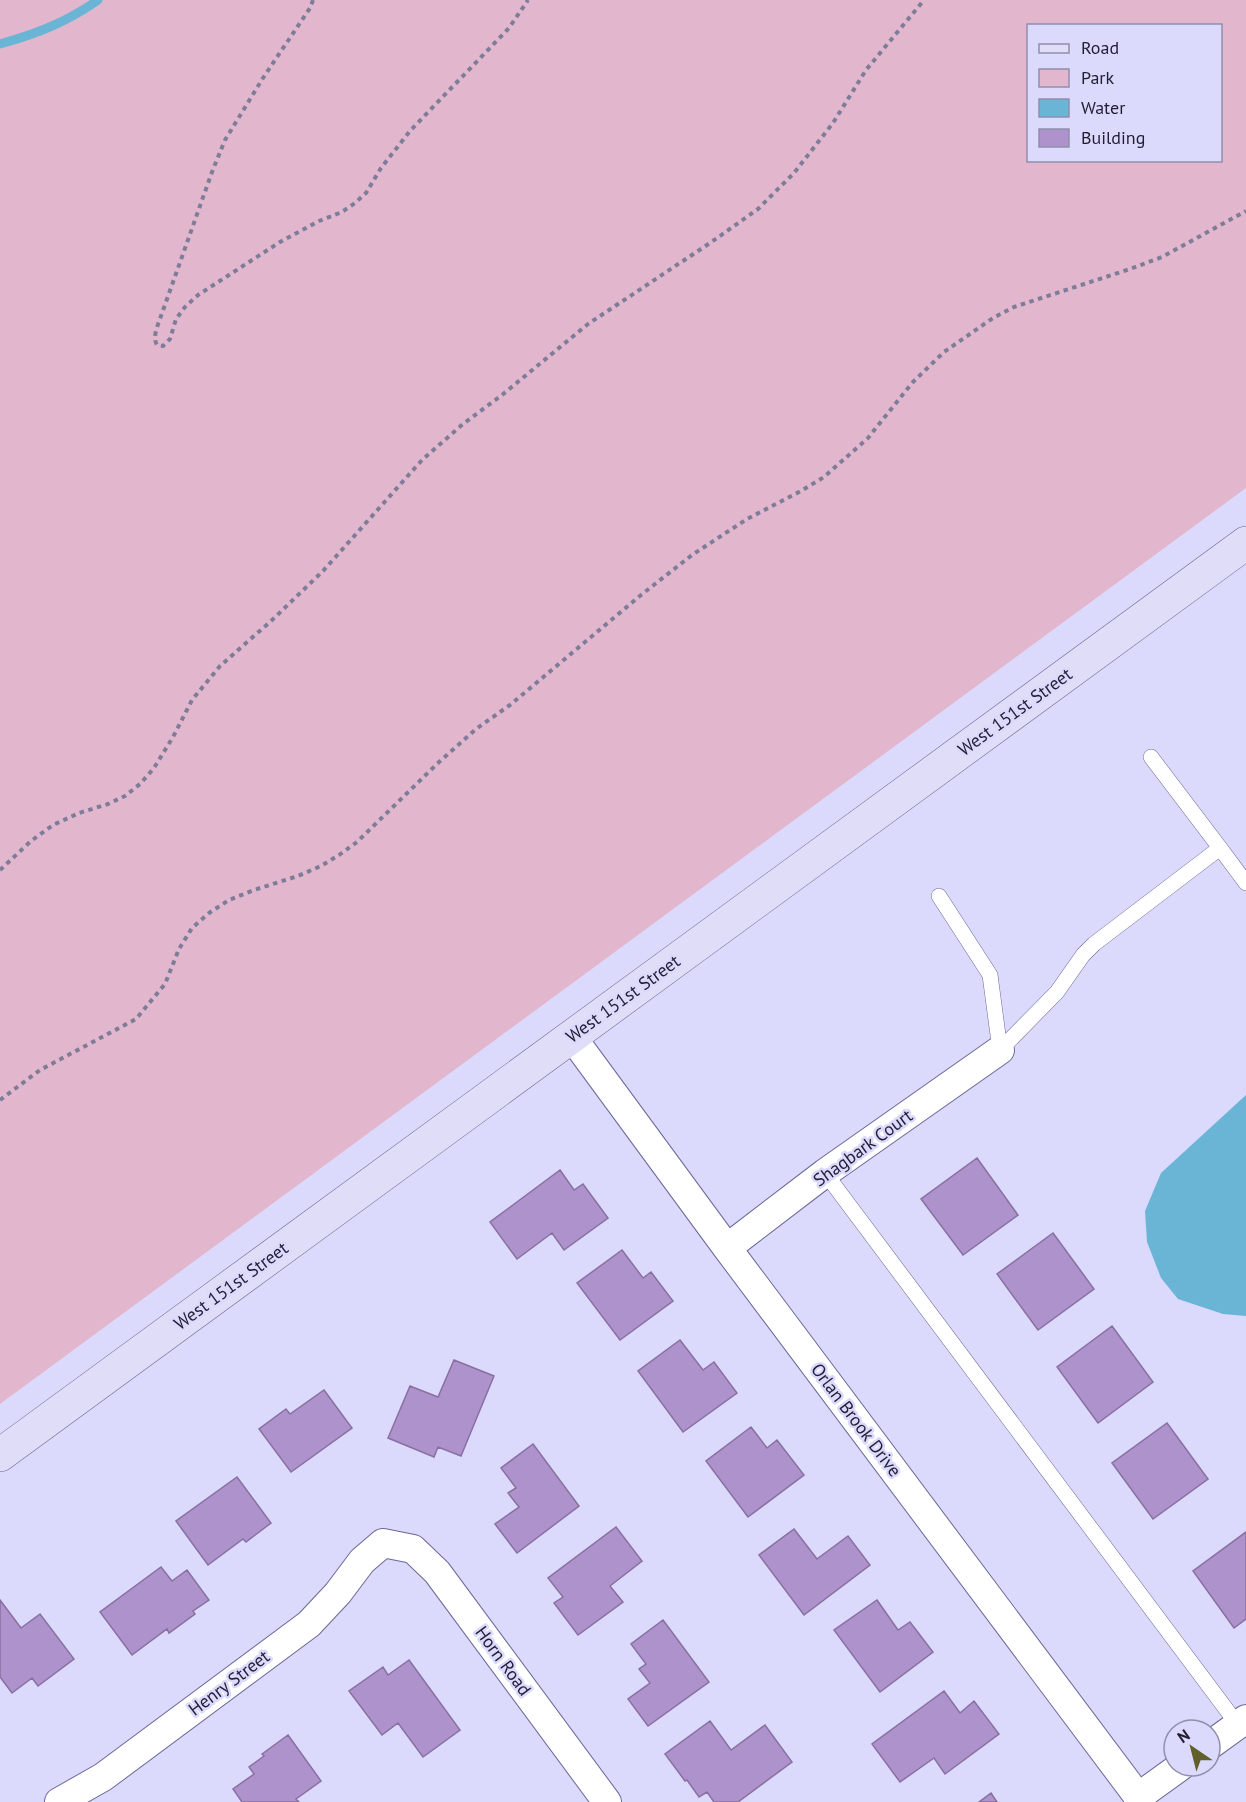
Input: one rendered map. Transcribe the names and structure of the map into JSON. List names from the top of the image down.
{
  "streets": {
    "street": [
      "West 151st Street",
      "Shagbark Court",
      "Orlan Brook Drive",
      "Horn Road",
      "Henry Street"
    ]
  },
  "crossings": [
    ["West 151st Street", "Orlan Brook Drive"],
    ["Shagbark Court", "Orlan Brook Drive"],
    ["Horn Road", "Henry Street"]
  ],
  "legend": [
    "Road",
    "Park",
    "Water",
    "Building"
  ],
  "north": "top left"
}
